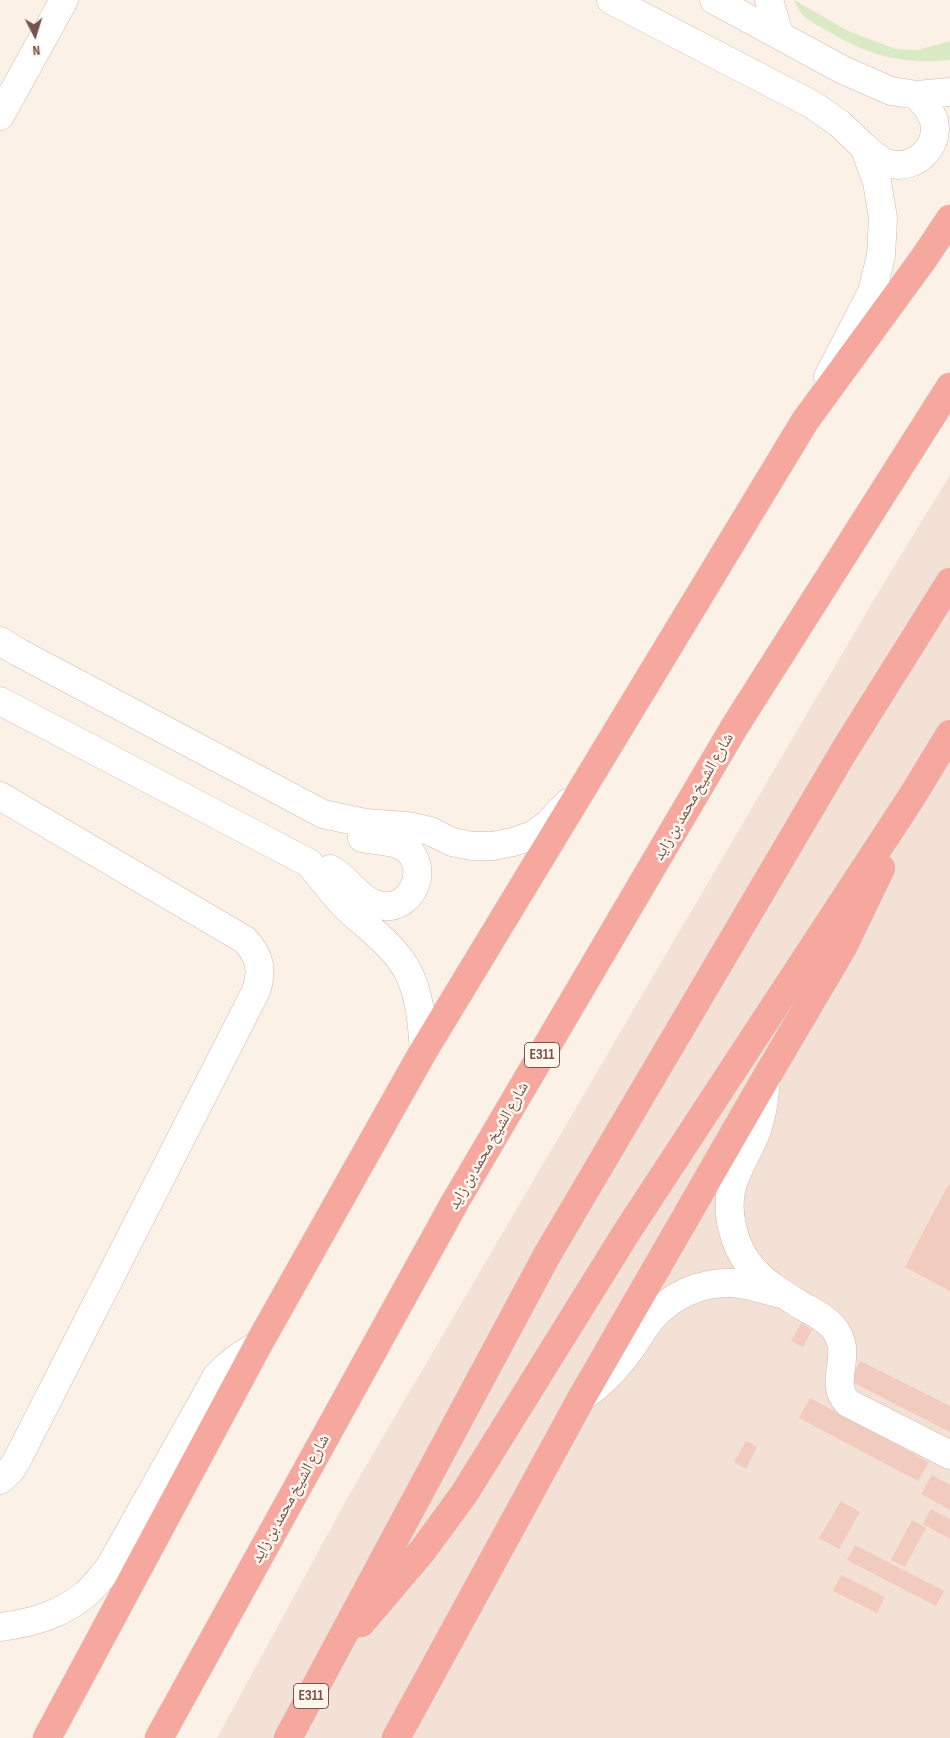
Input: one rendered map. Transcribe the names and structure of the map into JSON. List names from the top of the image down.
{
  "streets": {
    "highway": ["شارع الشيخ محمد بن زايد", "E311"]
  },
  "north": "bottom"
}
